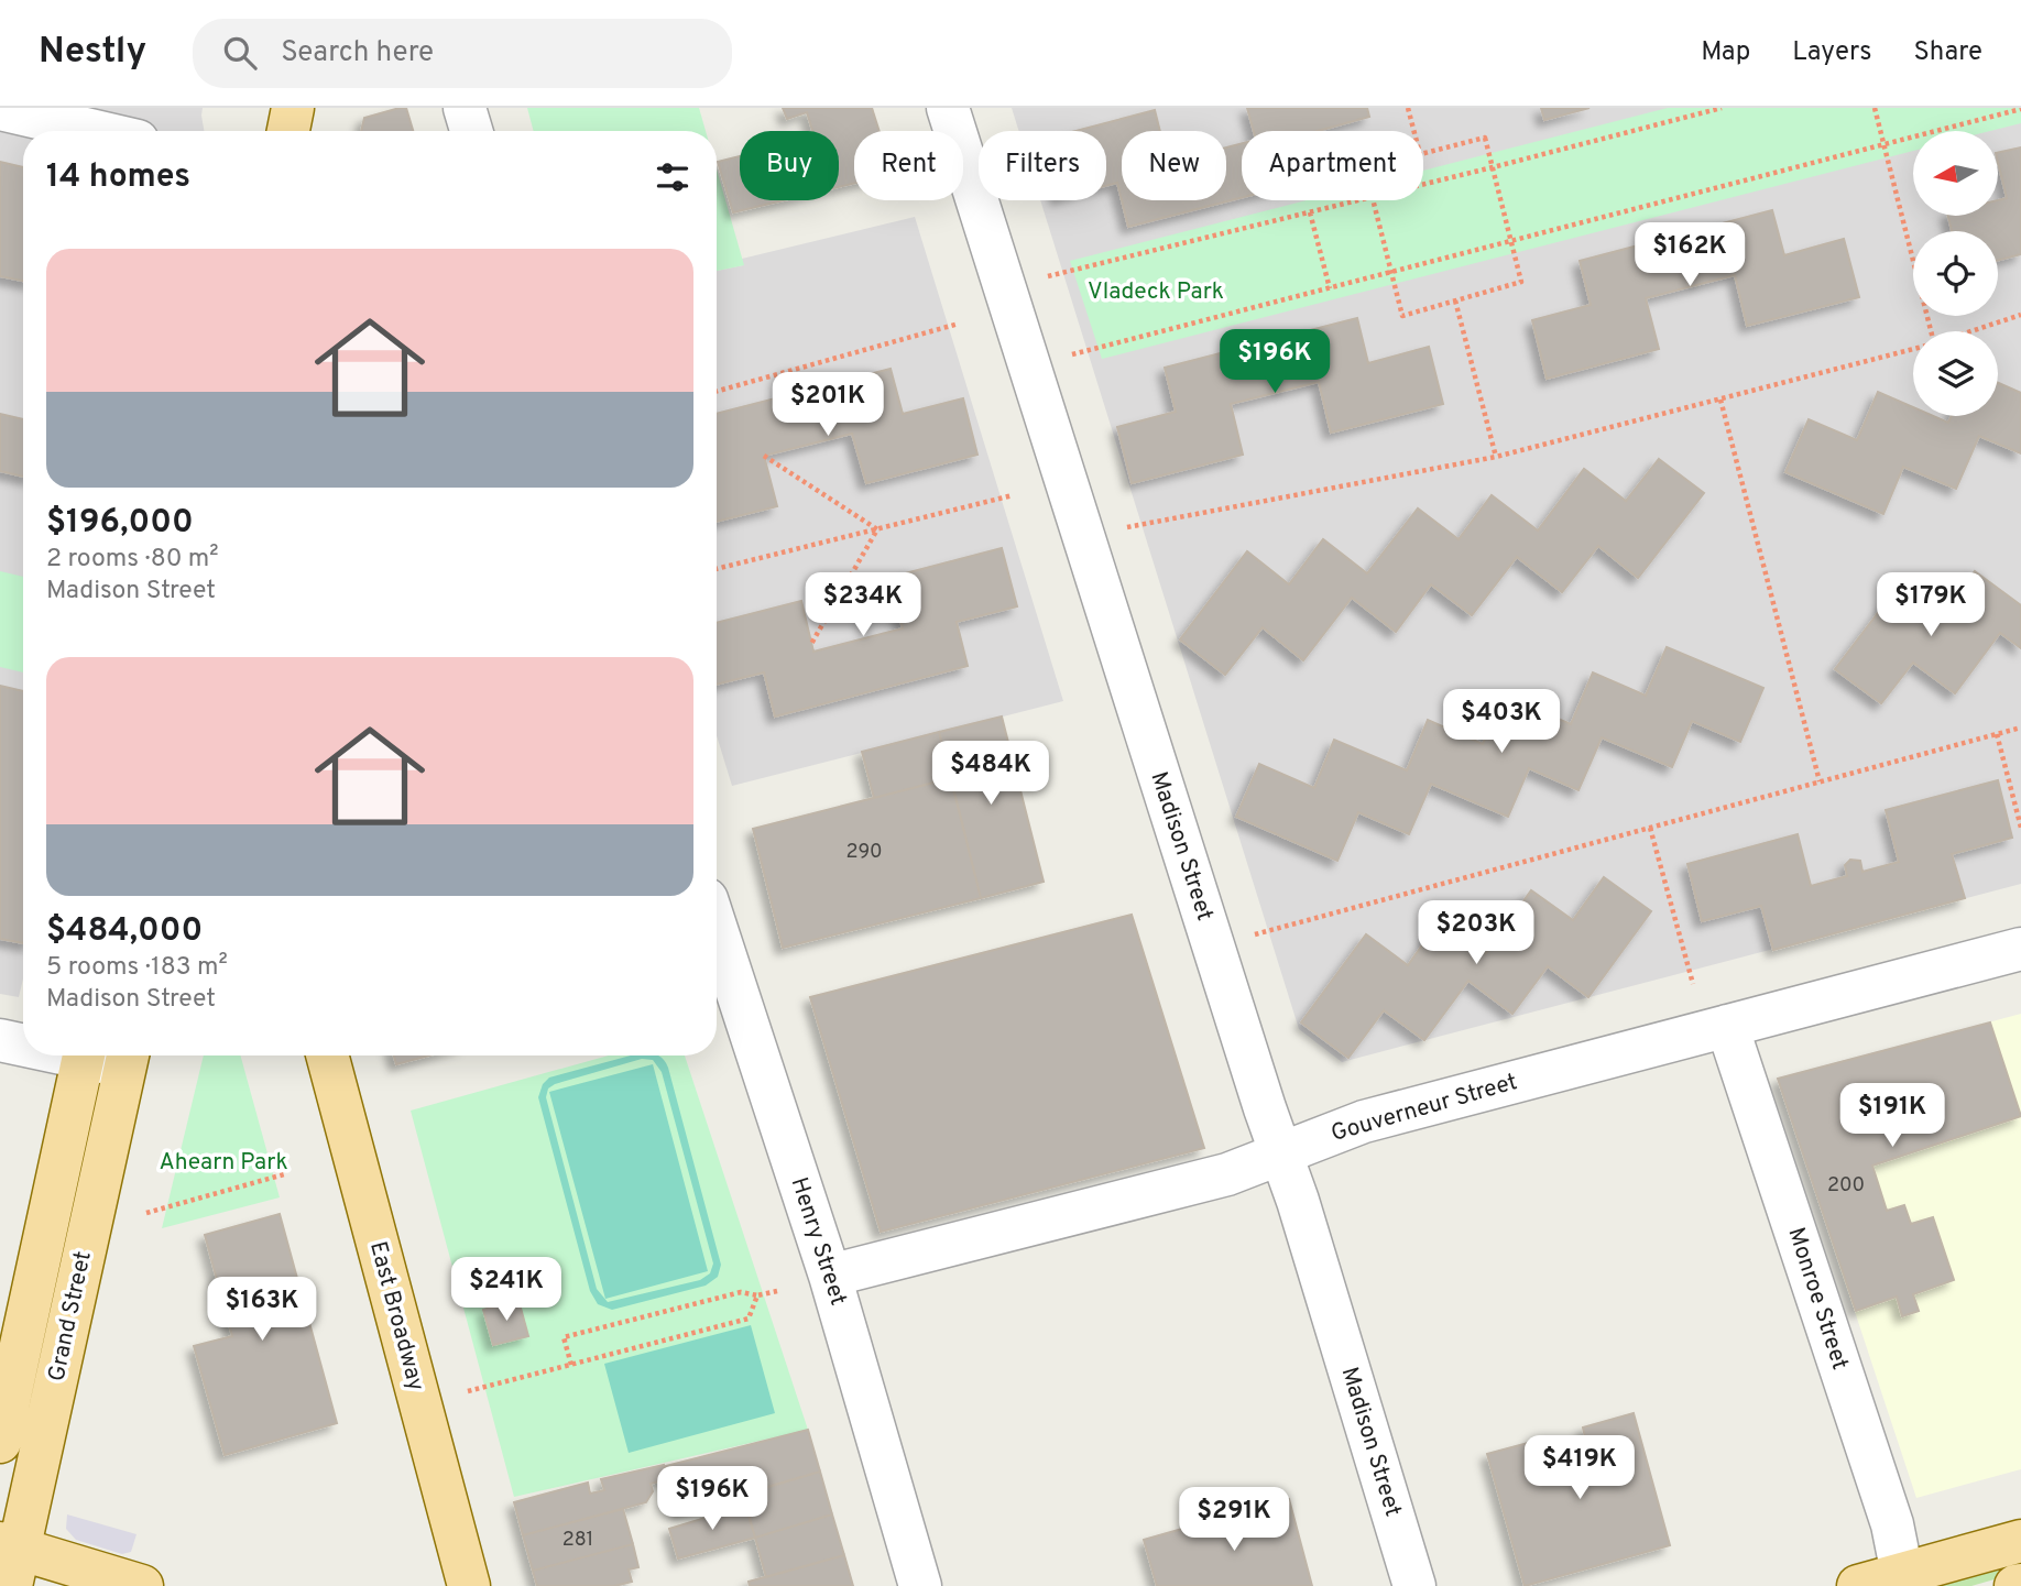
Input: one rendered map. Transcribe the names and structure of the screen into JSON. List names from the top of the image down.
{
  "streets": {
    "main road": ["Grand Street", "East Broadway"],
    "street": [
      "Madison Street",
      "Gouverneur Street",
      "Henry Street",
      "Monroe Street"
    ]
  },
  "crossings": [
    ["Madison Street", "Gouverneur Street"],
    ["Gouverneur Street", "Henry Street"],
    ["Gouverneur Street", "Monroe Street"]
  ],
  "parks": ["Vladeck Park", "Ahearn Park"],
  "house_numbers": ["290", "200", "281"],
  "north": "left",
  "page": {
    "header": "Nestly",
    "search": "Search here",
    "nav": ["Map", "Layers", "Share"],
    "chip": [
      "Buy",
      "Rent",
      "Filters",
      "New",
      "Apartment"
    ],
    "heading": "14 homes",
    "price": [
      "$162K",
      "$196K",
      "$201K",
      "$234K",
      "$179K",
      "$403K",
      "$484K",
      "$203K",
      "$191K",
      "$241K",
      "$163K",
      "$419K",
      "$196K",
      "$291K"
    ],
    "list": [
      {
        "name": "$196,000",
        "note": "2 rooms · 80 m² · Madison Street"
      },
      {
        "name": "$484,000",
        "note": "5 rooms · 183 m² · Madison Street"
      }
    ]
  }
}
